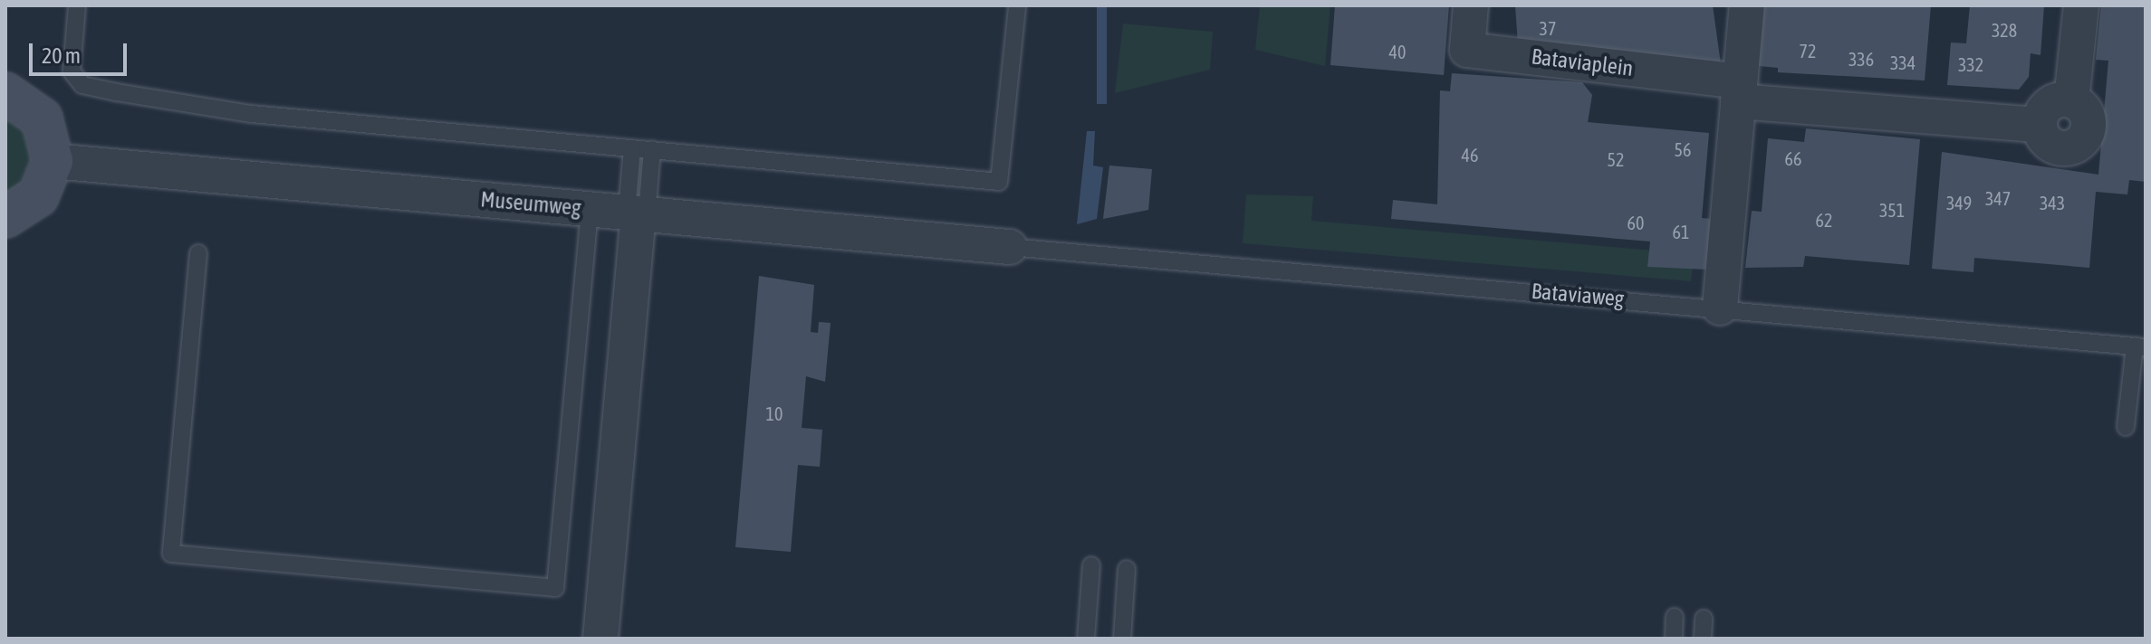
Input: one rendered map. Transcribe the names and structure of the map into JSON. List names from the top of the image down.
{
  "streets": {
    "street": ["Bataviaplein", "Museumweg"],
    "lane": ["Bataviaweg"]
  },
  "crossings": [
    ["Museumweg", "Bataviaweg"]
  ],
  "house_numbers": [
    "37",
    "328",
    "72",
    "40",
    "336",
    "334",
    "332",
    "56",
    "46",
    "66",
    "52",
    "347",
    "349",
    "343",
    "351",
    "62",
    "60",
    "61",
    "10"
  ],
  "scale_bar": "20 m"
}
